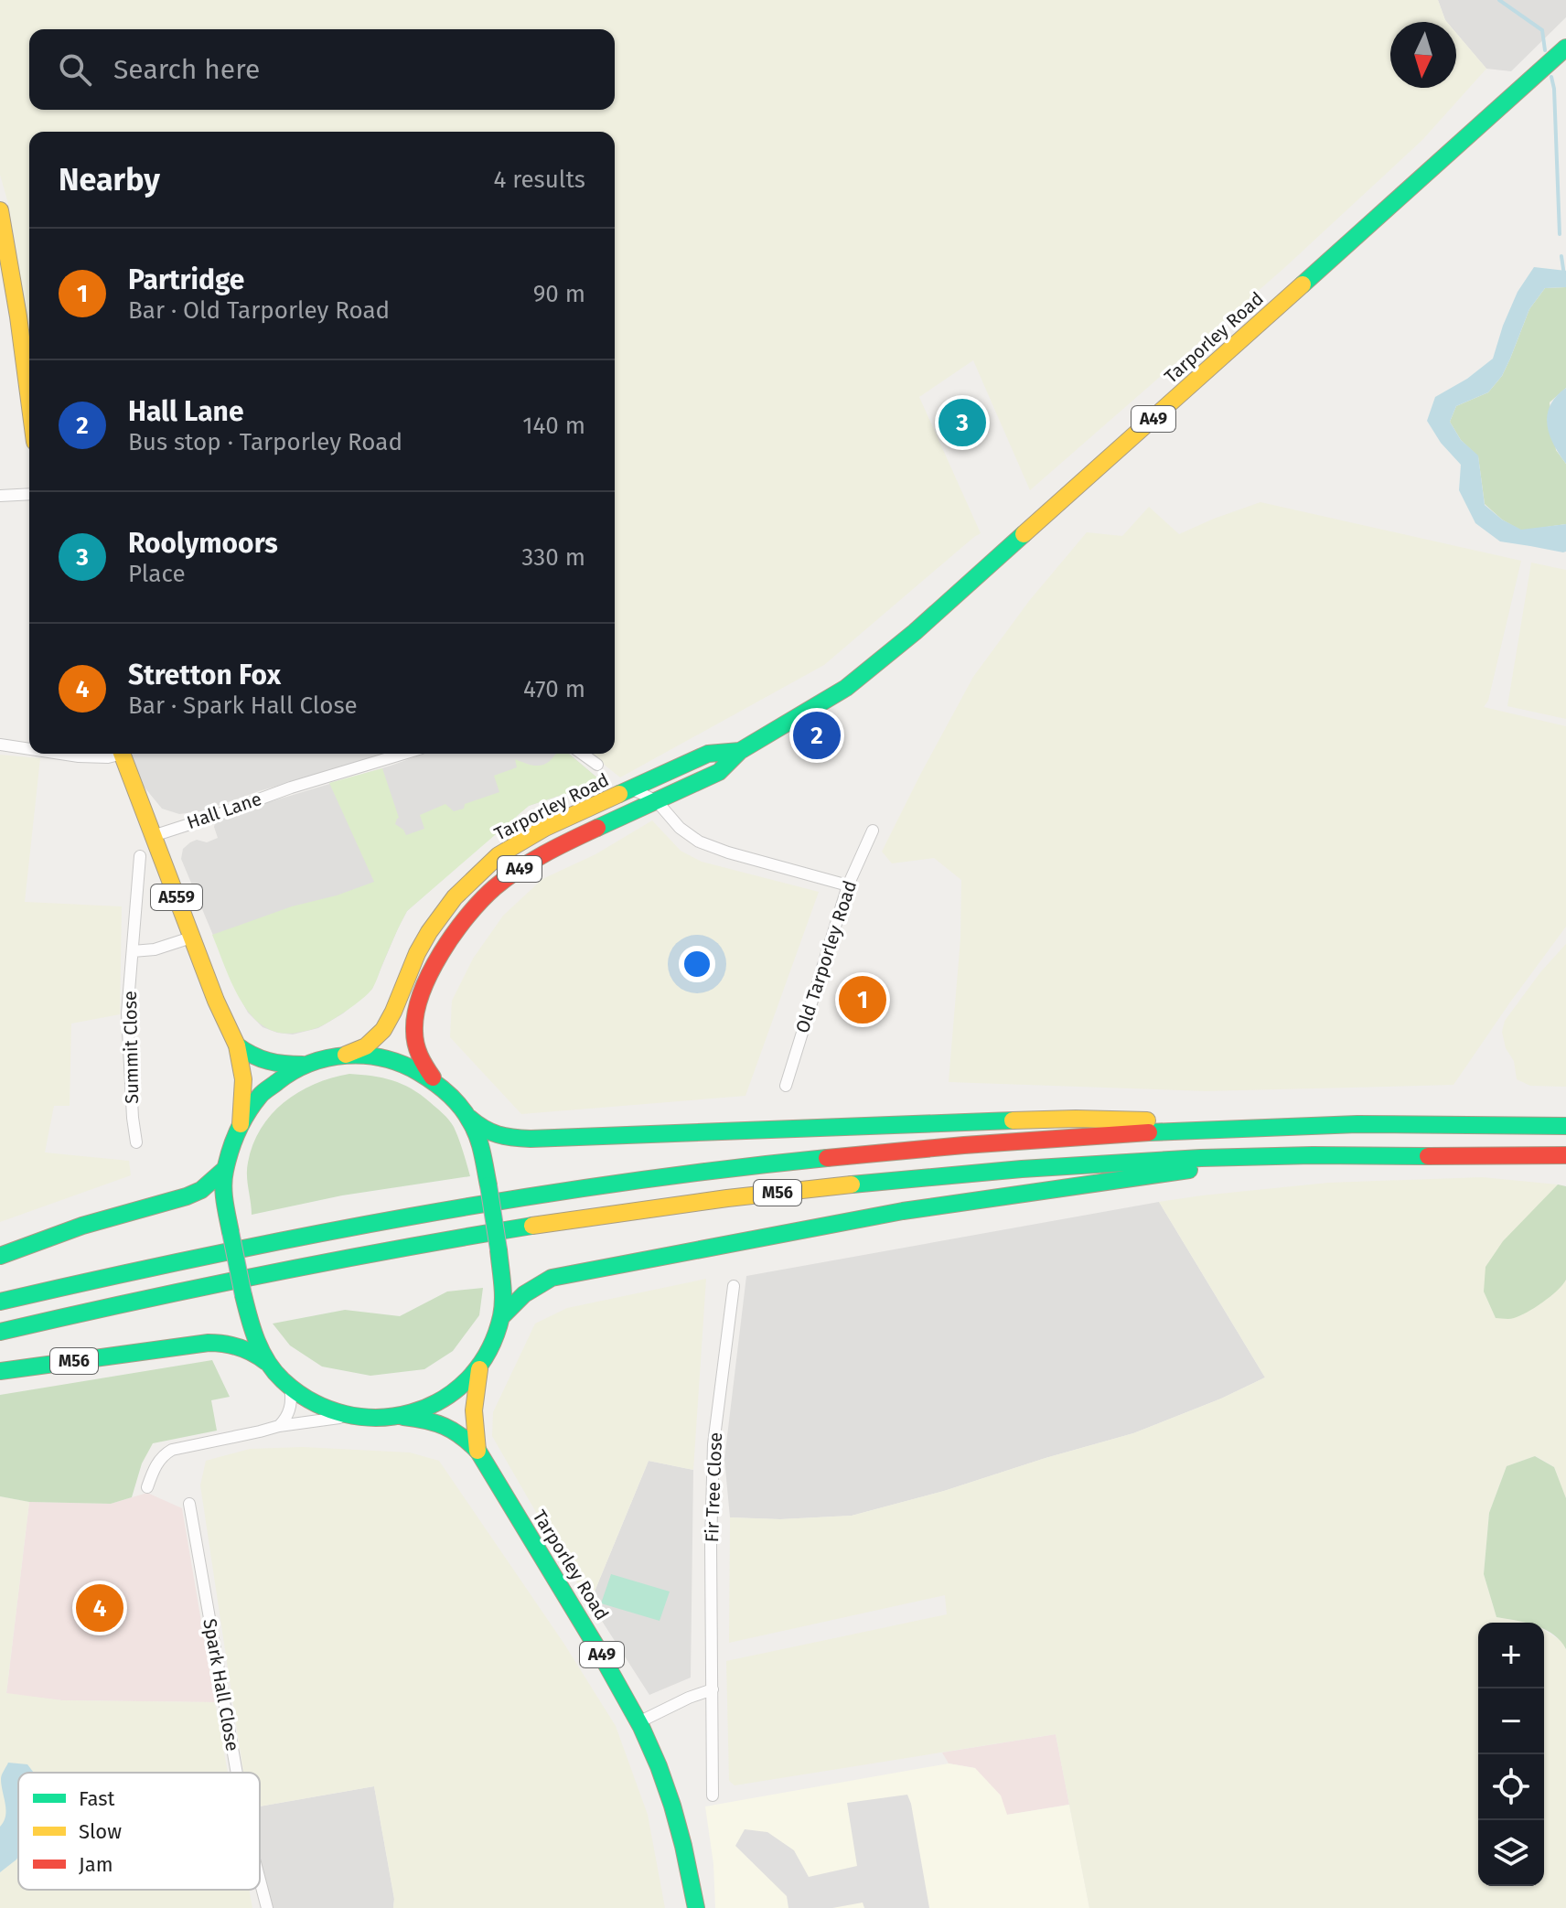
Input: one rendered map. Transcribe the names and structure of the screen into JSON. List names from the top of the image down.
{
  "streets": {
    "main road": [
      "Tarporley Road",
      "A49",
      "A559",
      "M56"
    ],
    "street": [
      "Hall Lane",
      "Old Tarporley Road",
      "Summit Close",
      "Fir Tree Close",
      "Spark Hall Close"
    ]
  },
  "crossings": [
    ["Hall Lane", "A559"]
  ],
  "legend": ["Fast", "Slow", "Jam"],
  "north": "bottom",
  "page": {
    "search": "Search here",
    "heading": ["Nearby", "4 results"],
    "list": [
      {
        "mark": "1",
        "name": "Partridge",
        "note": "Bar · Old Tarporley Road",
        "value": "90 m"
      },
      {
        "mark": "2",
        "name": "Hall Lane",
        "note": "Bus stop · Tarporley Road",
        "value": "140 m"
      },
      {
        "mark": "3",
        "name": "Roolymoors",
        "note": "Place",
        "value": "330 m"
      },
      {
        "mark": "4",
        "name": "Stretton Fox",
        "note": "Bar · Spark Hall Close",
        "value": "470 m"
      }
    ],
    "pins": [
      "3",
      "2",
      "1",
      "4"
    ],
    "map_buttons": ["+", "−"]
  }
}
